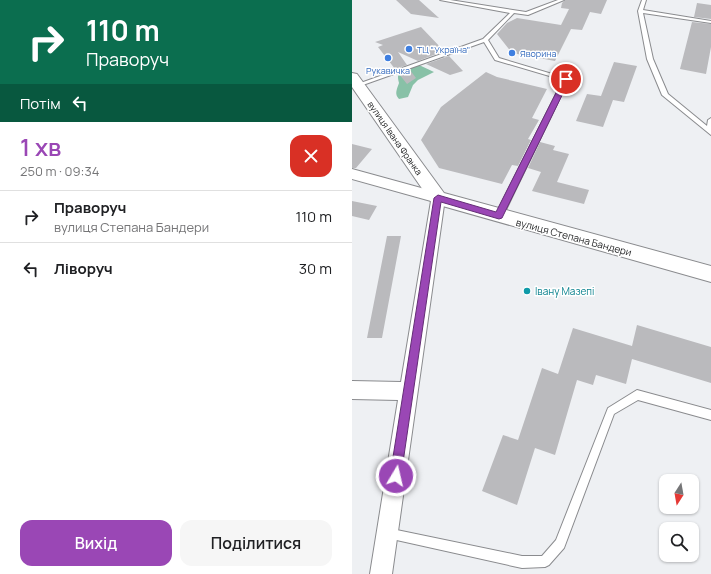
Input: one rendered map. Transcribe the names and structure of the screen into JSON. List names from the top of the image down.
{
  "streets": {
    "street": ["вулиця Івана Франка", "вулиця Степана Бандери"]
  },
  "crossings": [
    ["вулиця Івана Франка", "вулиця Степана Бандери"]
  ],
  "places": [
    "ТЦ \"Україна\"",
    "Яворина",
    "Рукавичка",
    "Івану Мазепі"
  ],
  "north": "bottom",
  "page": {
    "turn": ["110 m", "Праворуч"],
    "then": "Потім",
    "heading": ["1 хв", "250 m · 09:34"],
    "list": [
      {
        "name": "Праворуч",
        "note": "вулиця Степана Бандери",
        "value": "110 m"
      },
      {
        "name": "Ліворуч",
        "value": "30 m"
      }
    ],
    "buttons": ["Вихід", "Поділитися"]
  }
}
